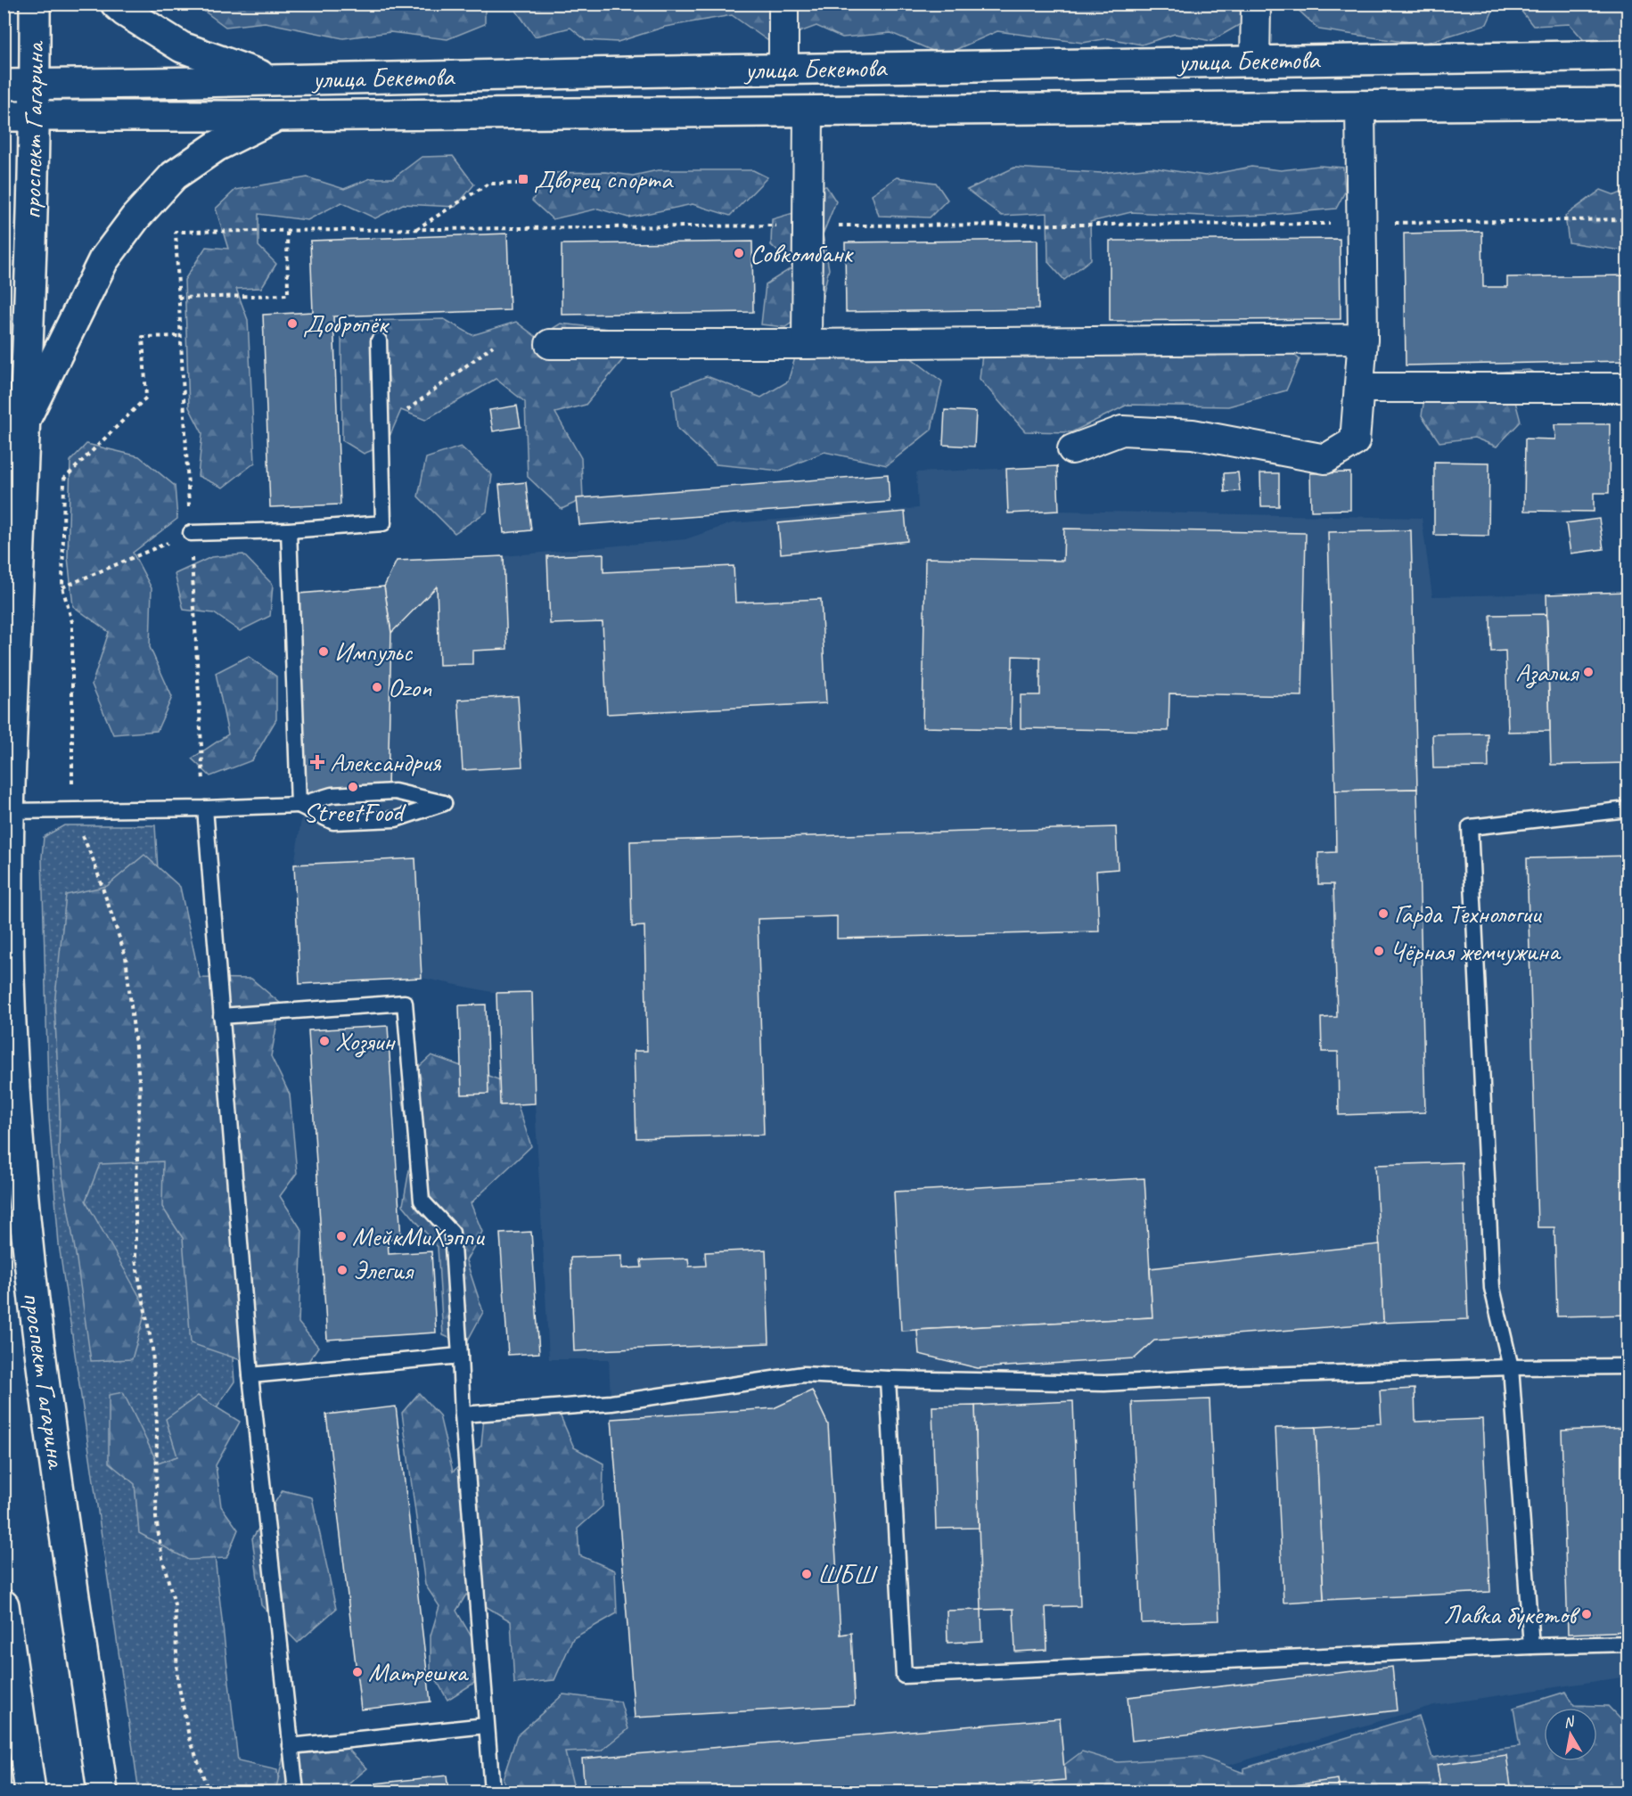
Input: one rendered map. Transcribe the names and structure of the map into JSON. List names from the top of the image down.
{
  "streets": {
    "main road": ["улица Бекетова", "проспект Гагарина"]
  },
  "crossings": [
    ["улица Бекетова", "проспект Гагарина"]
  ],
  "places": {
    "transit": ["Дворец спорта"],
    "other": [
      "Совкомбанк",
      "Добропёк",
      "Импульс",
      "Азалия",
      "Ozon",
      "StreetFood",
      "Гарда Технологии",
      "Чёрная жемчужина",
      "Хозяин",
      "МейкМиХэппи",
      "Элегия",
      "ШБШ",
      "Лавка букетов",
      "Матрешка"
    ],
    "health": ["Александрия"]
  },
  "north": "top"
}
